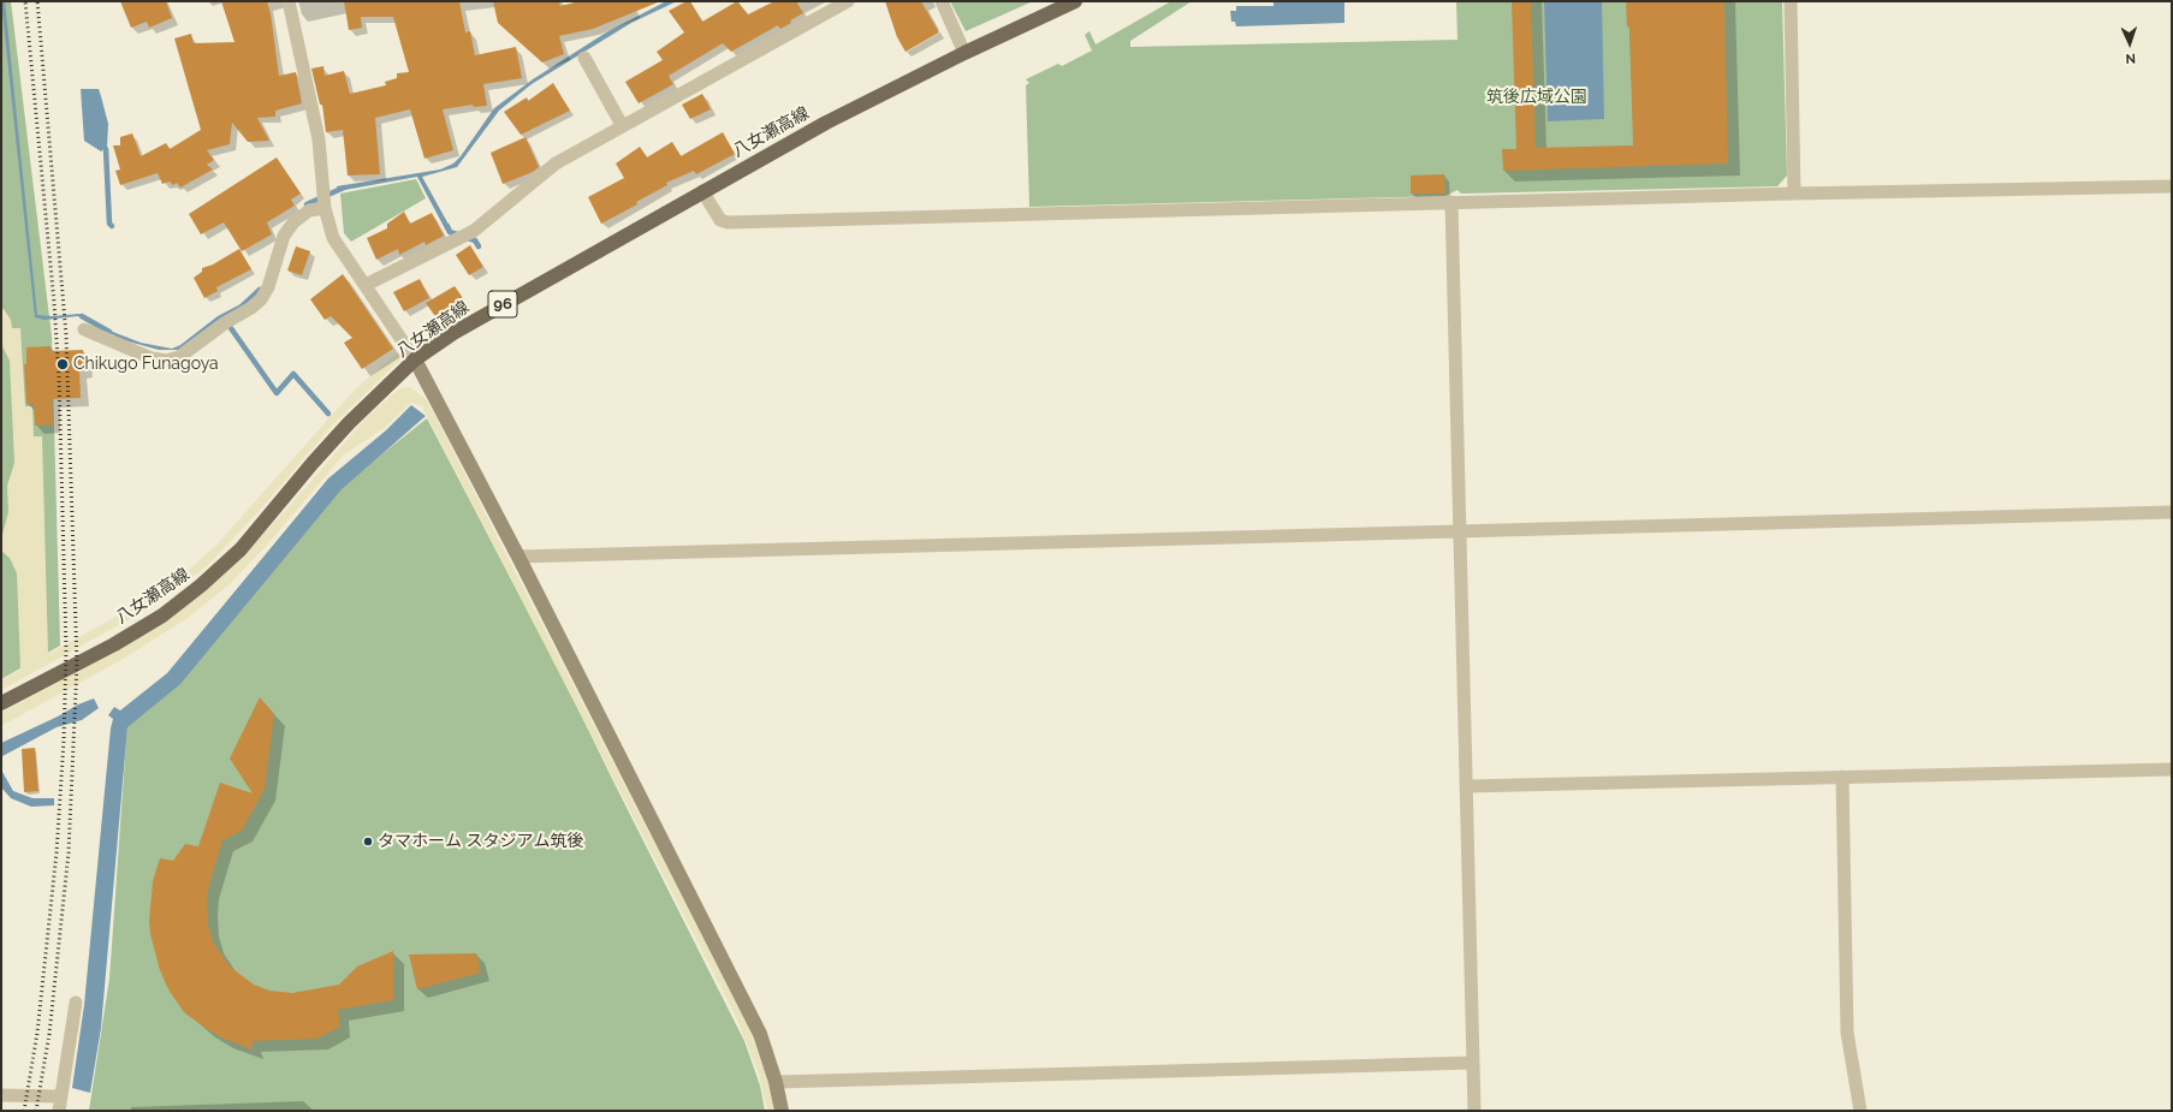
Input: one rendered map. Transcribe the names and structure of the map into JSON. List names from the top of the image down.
{
  "streets": {
    "main road": ["八女瀬高線", "96"]
  },
  "parks": ["筑後広域公園"],
  "places": ["Chikugo Funagoya", "タマホーム スタジアム筑後"],
  "north": "bottom"
}
